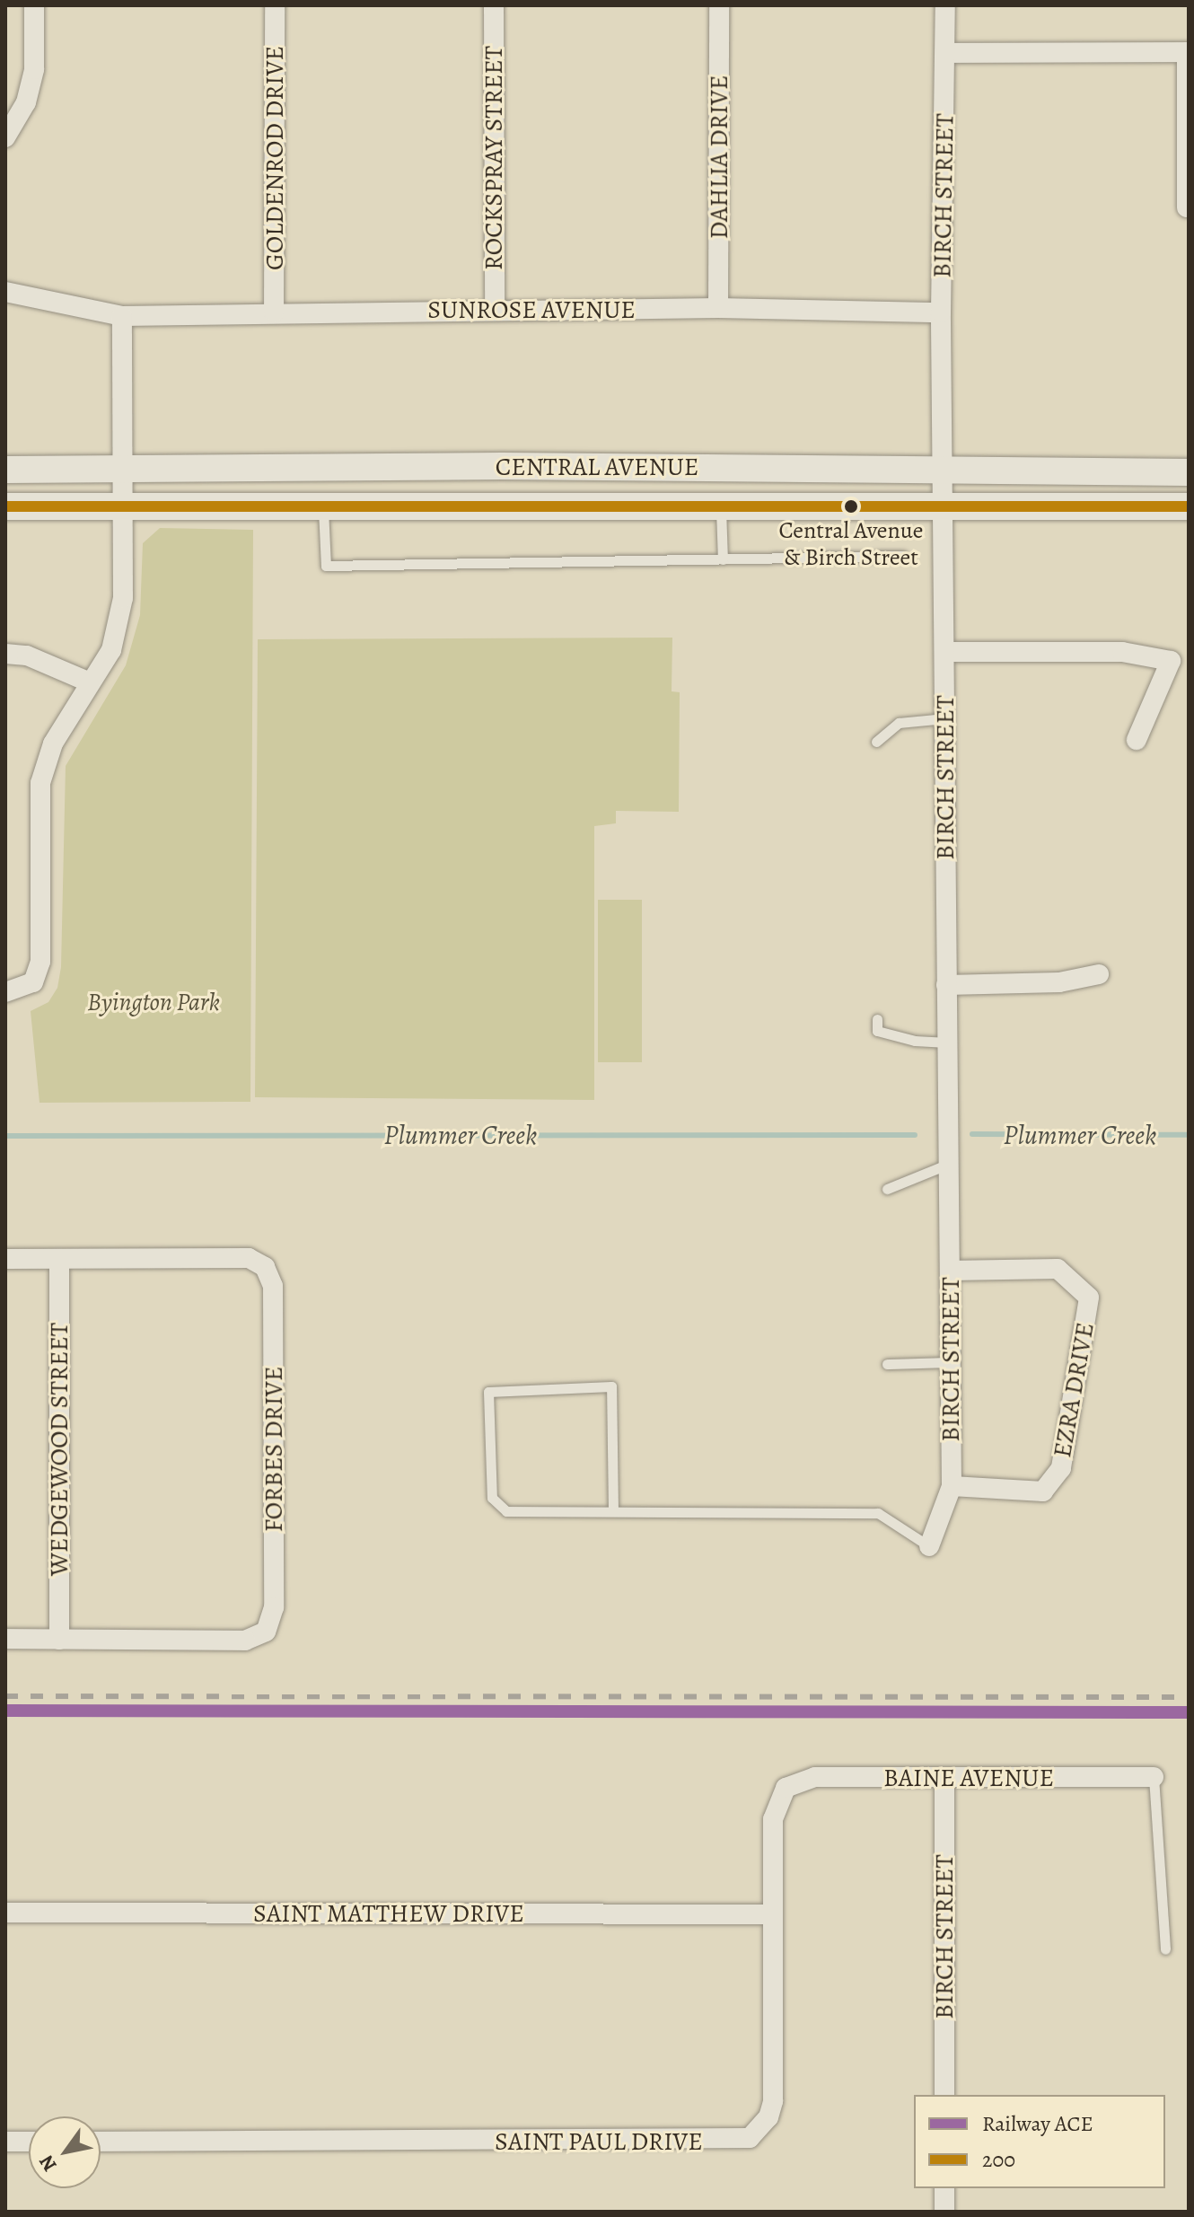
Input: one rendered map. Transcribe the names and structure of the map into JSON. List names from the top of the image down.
{
  "streets": {
    "main road": ["CENTRAL AVENUE"],
    "street": [
      "DAHLIA DRIVE",
      "GOLDENROD DRIVE",
      "ROCKSPRAY STREET",
      "BIRCH STREET",
      "SUNROSE AVENUE",
      "EZRA DRIVE",
      "WEDGEWOOD STREET",
      "FORBES DRIVE",
      "BAINE AVENUE",
      "SAINT MATTHEW DRIVE",
      "SAINT PAUL DRIVE"
    ]
  },
  "crossings": [
    ["DAHLIA DRIVE", "SUNROSE AVENUE"],
    ["GOLDENROD DRIVE", "SUNROSE AVENUE"],
    ["ROCKSPRAY STREET", "SUNROSE AVENUE"],
    ["BIRCH STREET", "SUNROSE AVENUE"],
    ["BIRCH STREET", "CENTRAL AVENUE"],
    ["BIRCH STREET", "EZRA DRIVE"],
    ["BIRCH STREET", "BAINE AVENUE"],
    ["WEDGEWOOD STREET", "FORBES DRIVE"],
    ["BAINE AVENUE", "SAINT PAUL DRIVE"],
    ["SAINT MATTHEW DRIVE", "SAINT PAUL DRIVE"]
  ],
  "water": ["Plummer Creek"],
  "parks": ["Byington Park"],
  "places": ["Central Avenue & Birch Street"],
  "lines": ["transit line 200", "rail line ACE"],
  "legend": ["Railway ACE", "200"],
  "north": "bottom left"
}
